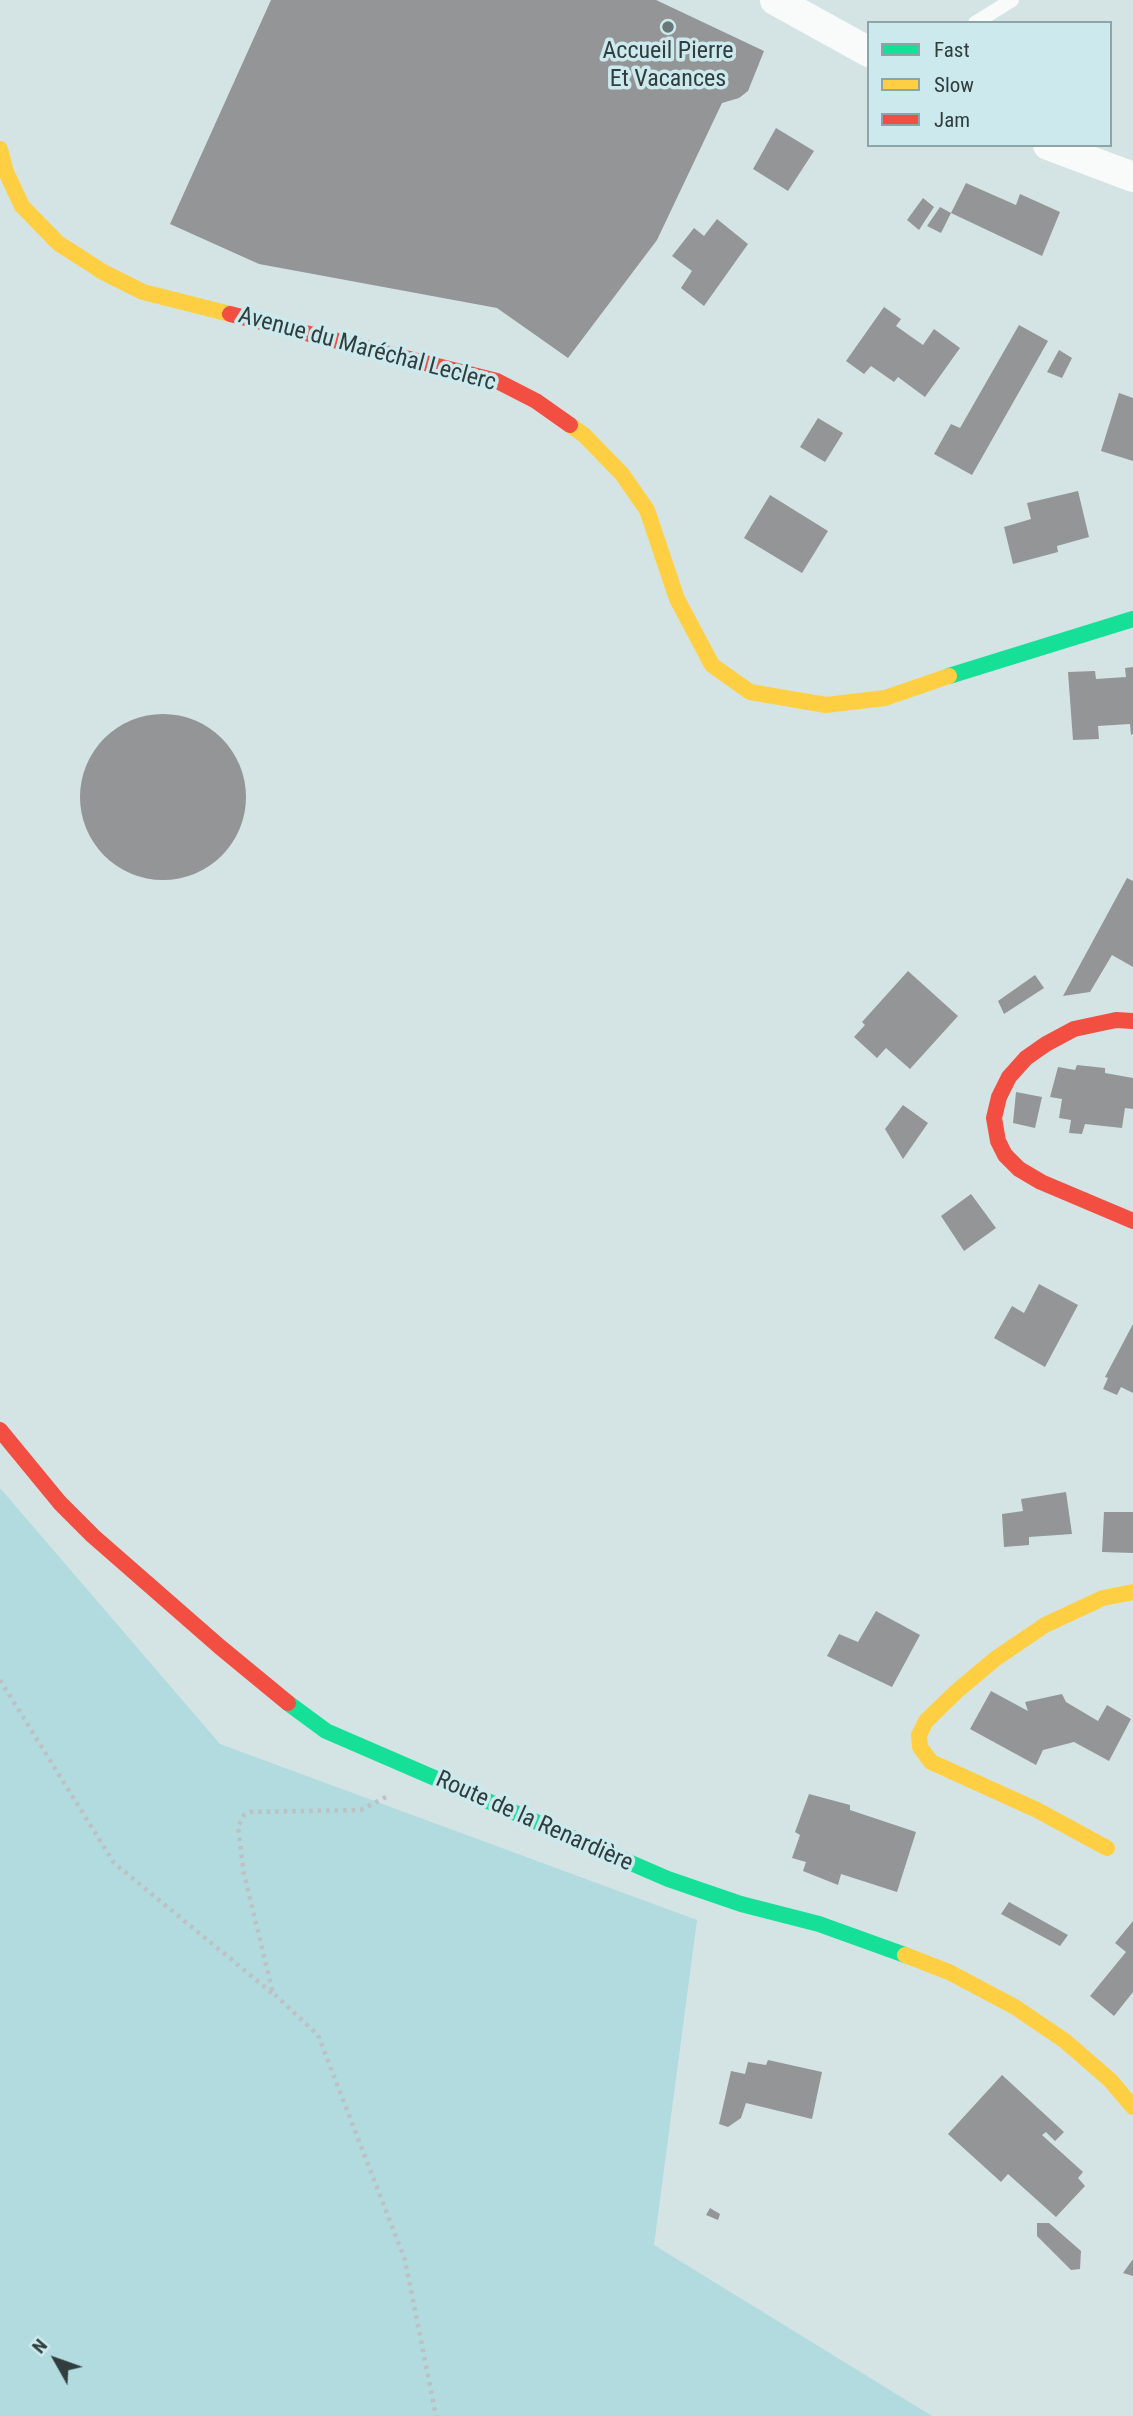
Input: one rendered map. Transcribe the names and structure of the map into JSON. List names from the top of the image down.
{
  "streets": {
    "street": ["Avenue du Maréchal Leclerc", "Route de la Renardière"]
  },
  "places": ["Accueil Pierre Et Vacances"],
  "legend": ["Fast", "Slow", "Jam"],
  "north": "top left"
}
